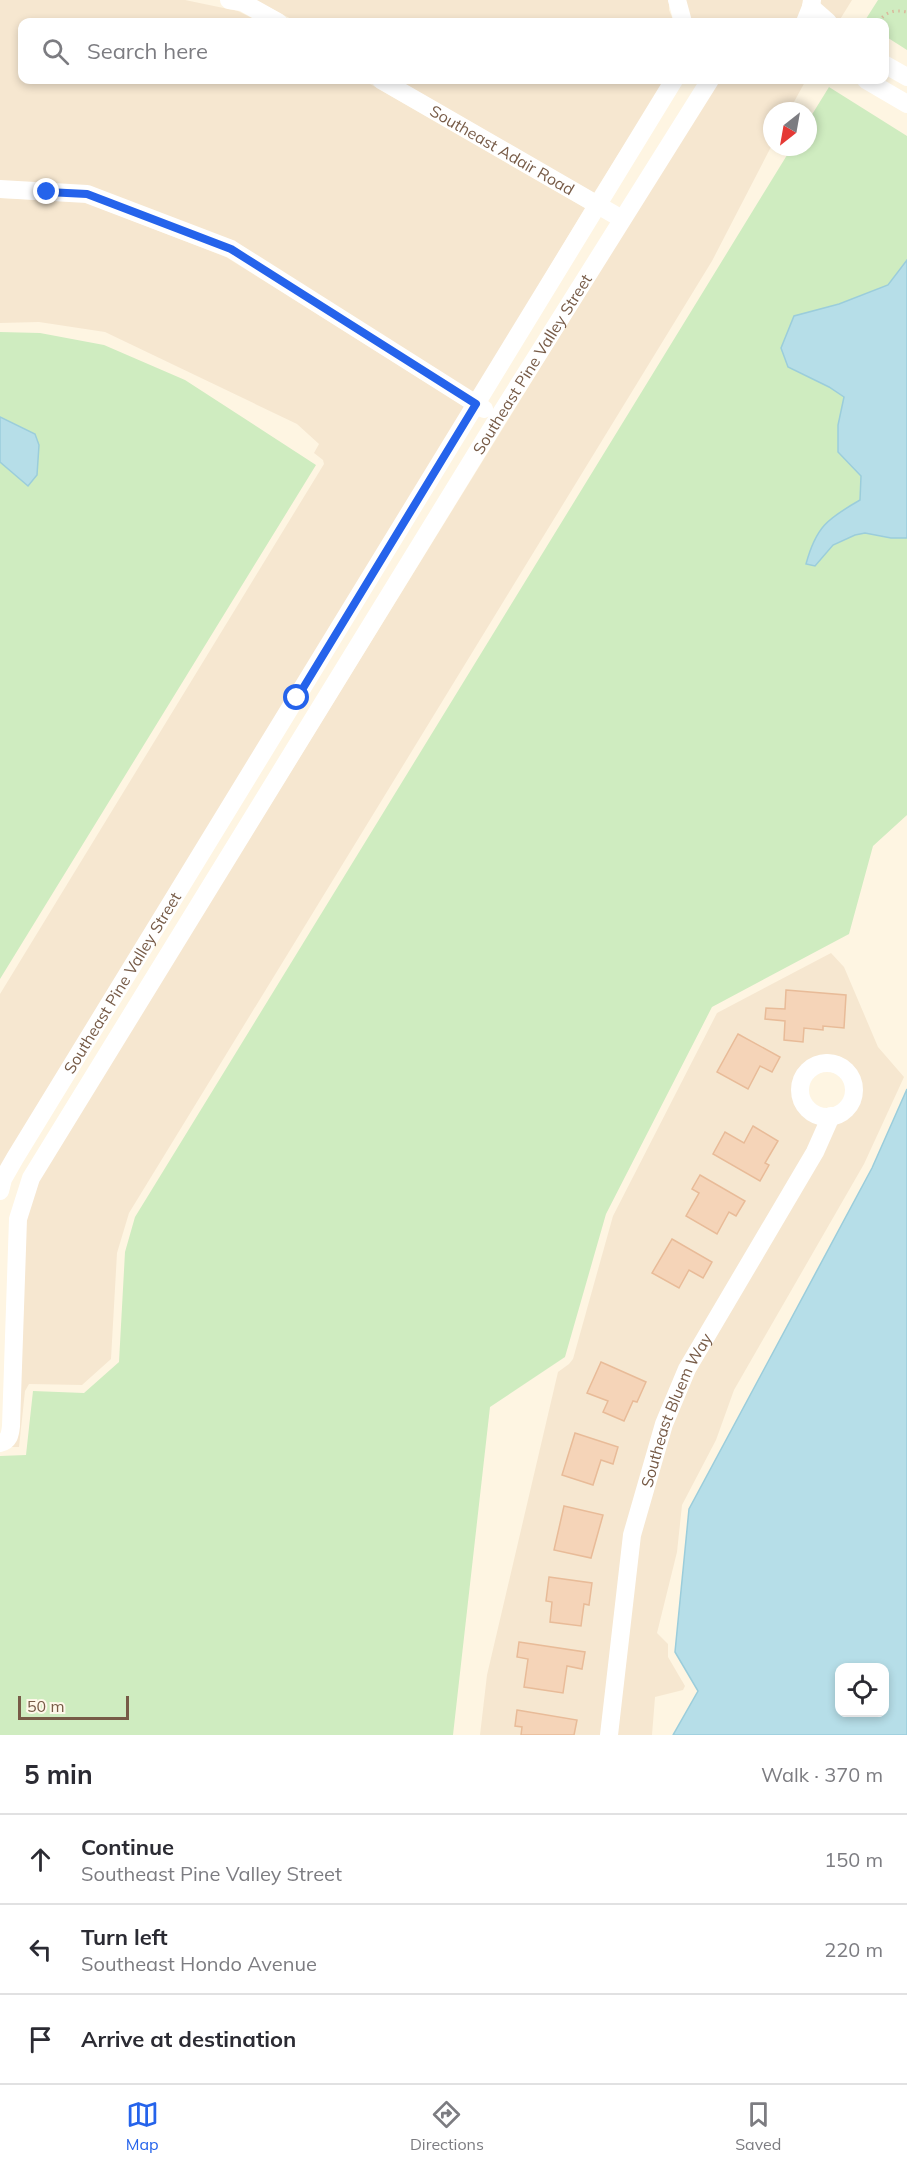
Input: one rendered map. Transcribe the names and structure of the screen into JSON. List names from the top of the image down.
{
  "streets": {
    "street": ["Southeast Adair Road", "Southeast Pine Valley Street", "Southeast Bluem Way"]
  },
  "crossings": [
    ["Southeast Adair Road", "Southeast Pine Valley Street"]
  ],
  "scale_bar": "50 m",
  "north": "bottom left",
  "page": {
    "search": "Search here",
    "scale": "50 m",
    "heading": ["5 min", "Walk · 370 m"],
    "list": [
      ["Continue", "Southeast Pine Valley Street", "150 m"],
      ["Turn left", "Southeast Hondo Avenue", "220 m"],
      "Arrive at destination"
    ],
    "nav": ["Map", "Directions", "Saved"]
  }
}
